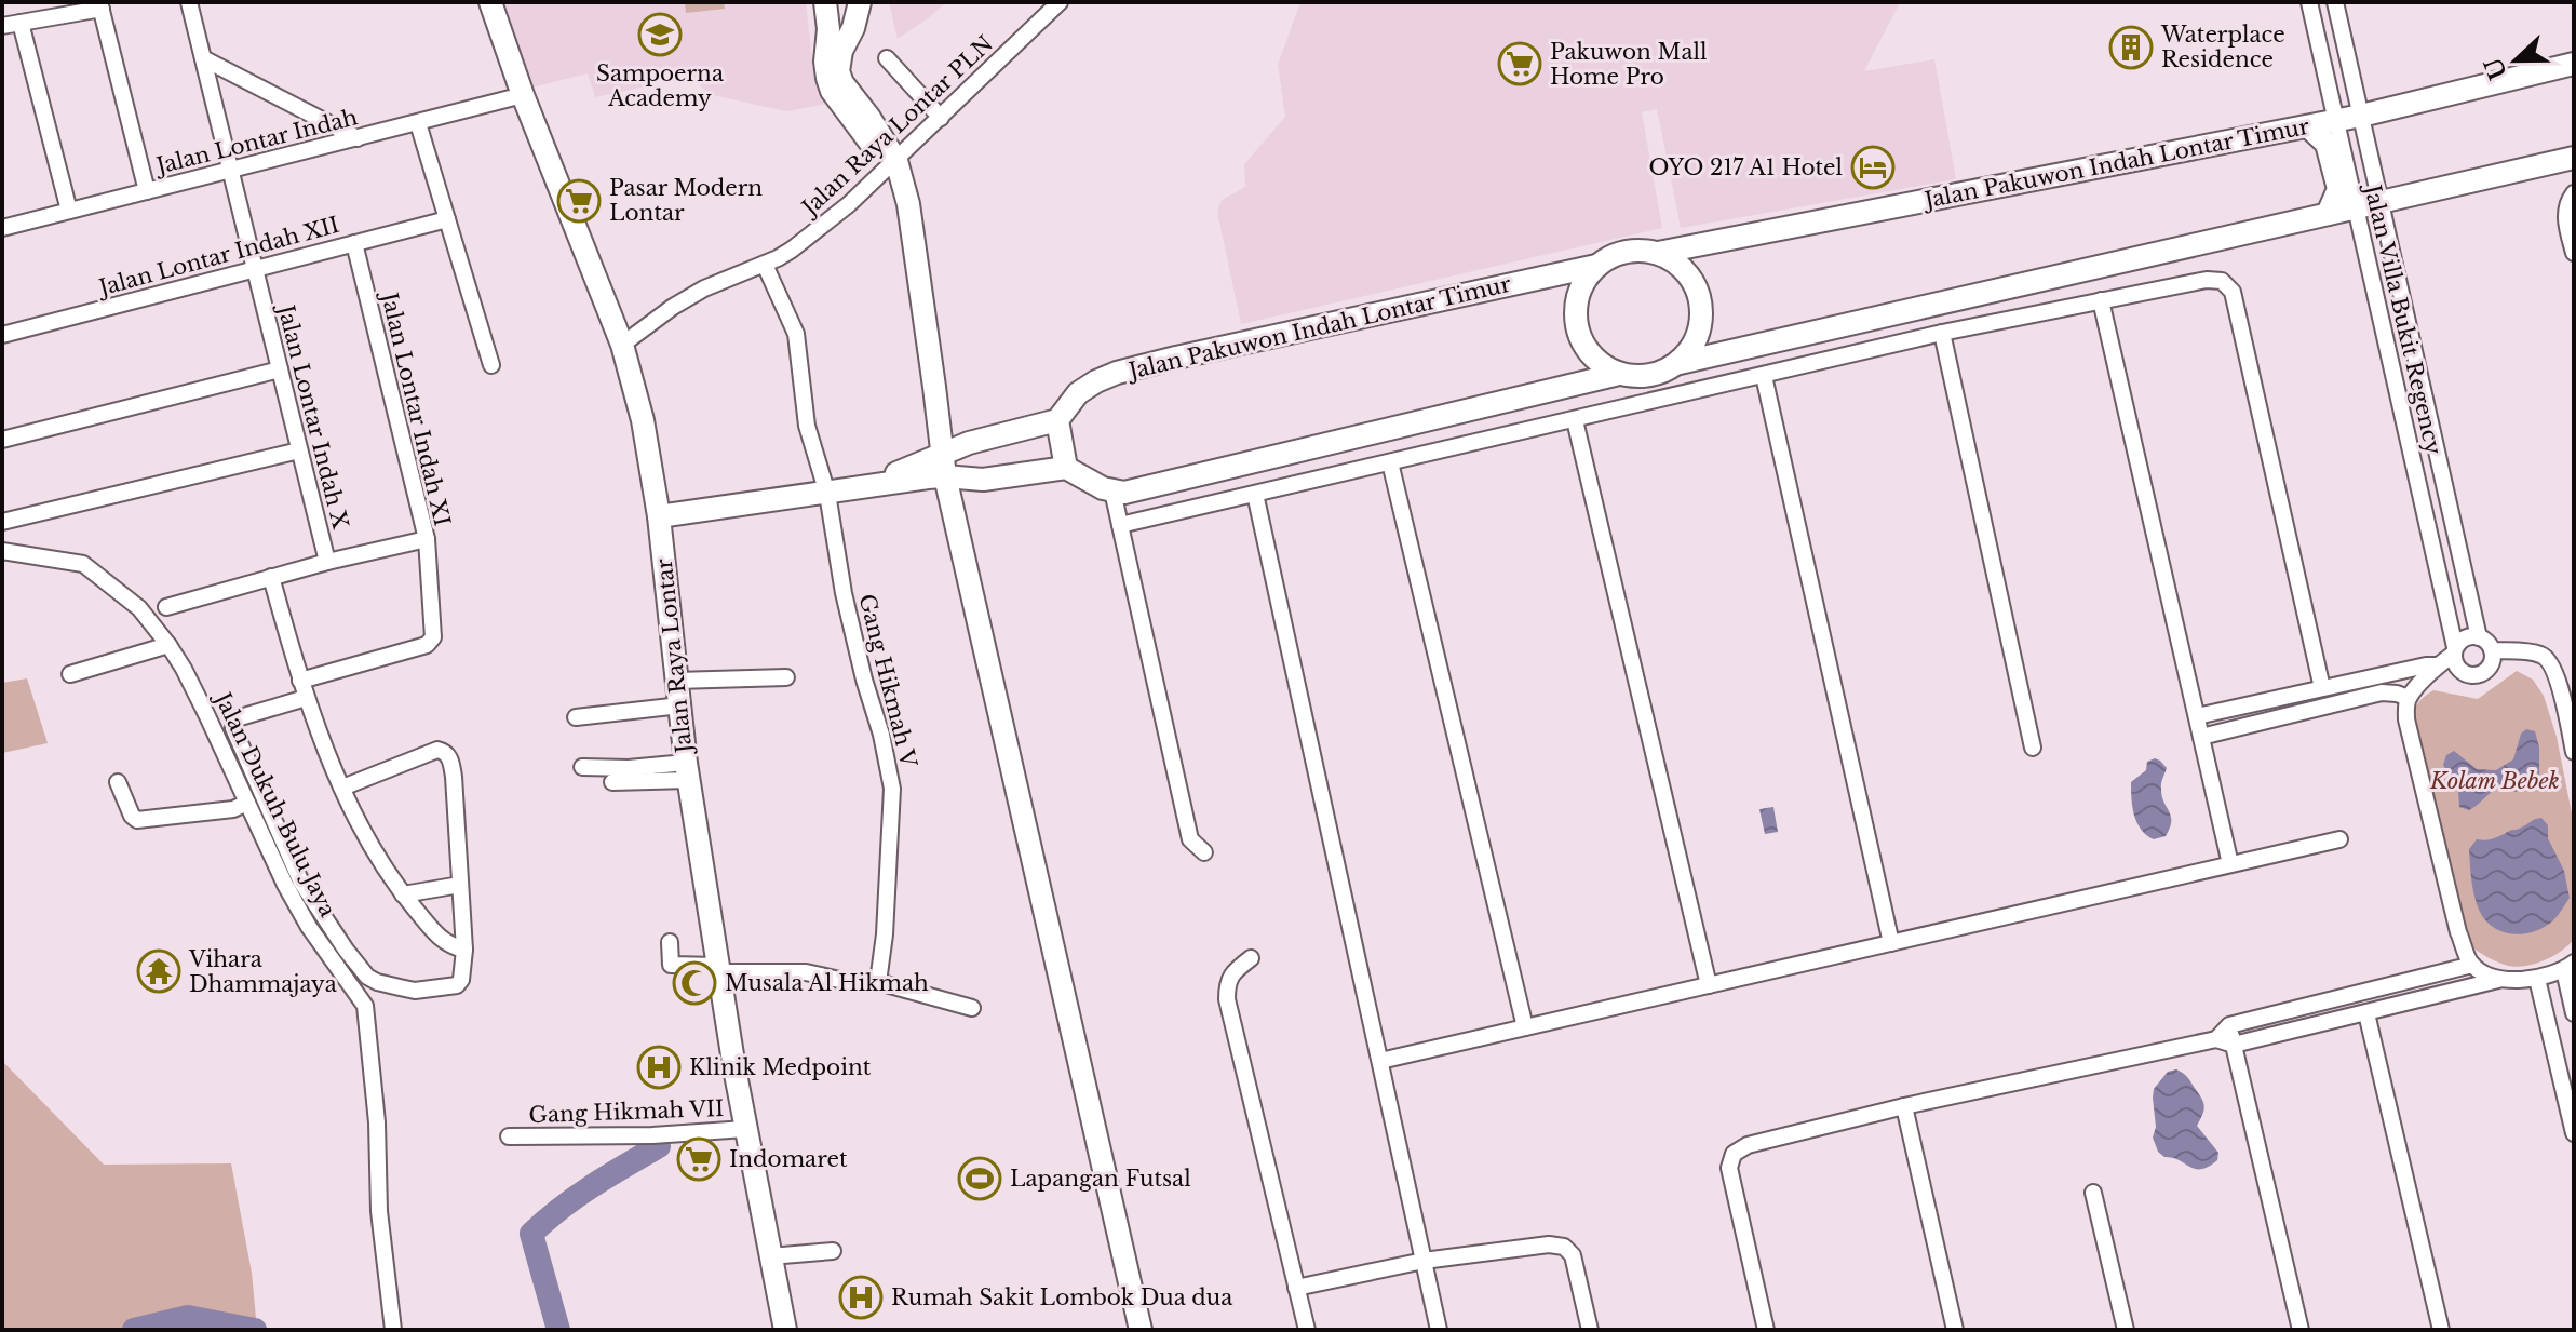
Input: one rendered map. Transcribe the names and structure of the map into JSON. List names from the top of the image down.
{
  "streets": {
    "street": [
      "Jalan Raya Lontar PLN",
      "Jalan Lontar Indah",
      "Jalan Pakuwon Indah Lontar Timur",
      "Jalan Lontar Indah XII",
      "Jalan Villa Bukit Regency",
      "Jalan Lontar Indah XI",
      "Jalan Lontar Indah X",
      "Jalan Raya Lontar",
      "Gang Hikmah V",
      "Jalan Dukuh Bulu Jaya",
      "Gang Hikmah VII"
    ]
  },
  "crossings": [
    ["Jalan Raya Lontar PLN", "Jalan Raya Lontar"],
    ["Jalan Raya Lontar PLN", "Gang Hikmah V"],
    ["Jalan Lontar Indah", "Jalan Lontar Indah X"],
    ["Jalan Lontar Indah", "Jalan Raya Lontar"],
    ["Jalan Pakuwon Indah Lontar Timur", "Jalan Villa Bukit Regency"],
    ["Jalan Lontar Indah XII", "Jalan Lontar Indah XI"],
    ["Jalan Lontar Indah XII", "Jalan Lontar Indah X"],
    ["Jalan Lontar Indah XI", "Jalan Lontar Indah X"],
    ["Jalan Raya Lontar", "Gang Hikmah VII"]
  ],
  "parks": ["Kolam Bebek"],
  "places": {
    "school or university": ["Sampoerna Academy"],
    "building": ["Waterplace Residence"],
    "supermarket": ["Pakuwon Mall Home Pro", "Pasar Modern Lontar", "Indomaret"],
    "hotel": ["OYO 217 A1 Hotel"],
    "temple": ["Vihara Dhammajaya"],
    "mosque": ["Musala Al Hikmah"],
    "hospital": ["Klinik Medpoint", "Rumah Sakit Lombok Dua dua"],
    "sports": ["Lapangan Futsal"]
  },
  "north": "left"
}
